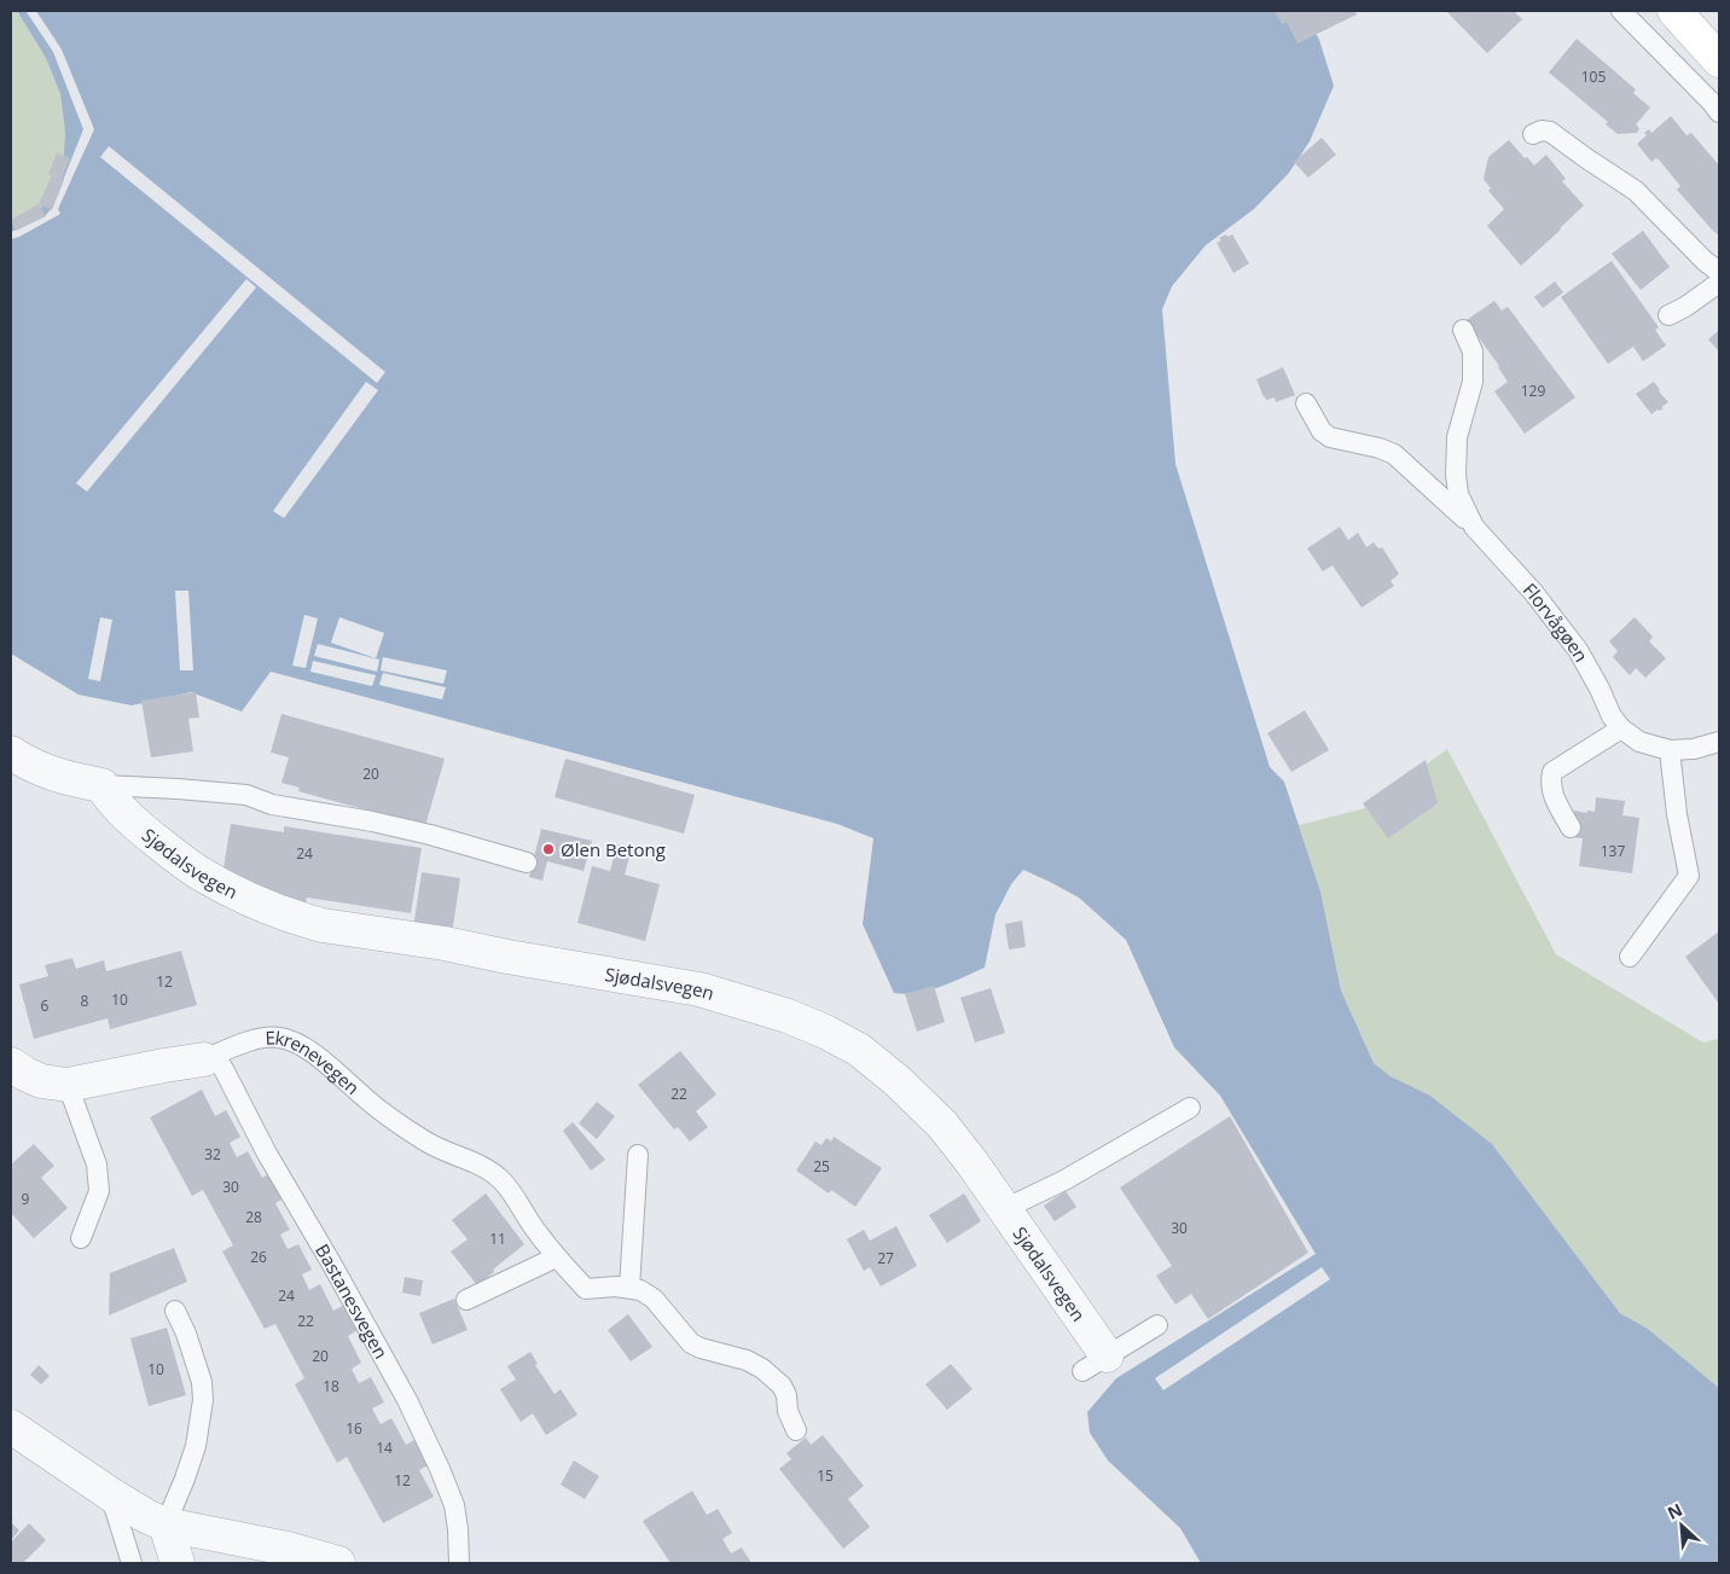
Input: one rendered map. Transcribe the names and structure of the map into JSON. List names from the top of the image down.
{
  "streets": {
    "street": ["Sjødalsvegen", "Ekrenevegen"],
    "lane": ["Florvågøen", "Bastanesvegen"]
  },
  "crossings": [
    ["Ekrenevegen", "Bastanesvegen"]
  ],
  "places": ["Ølen Betong"],
  "house_numbers": [
    "105",
    "129",
    "20",
    "137",
    "24",
    "12",
    "10",
    "8",
    "6",
    "22",
    "32",
    "25",
    "30",
    "9",
    "28",
    "30",
    "11",
    "26",
    "27",
    "24",
    "22",
    "20",
    "10",
    "18",
    "16",
    "14",
    "15",
    "12"
  ],
  "north": "top left"
}
